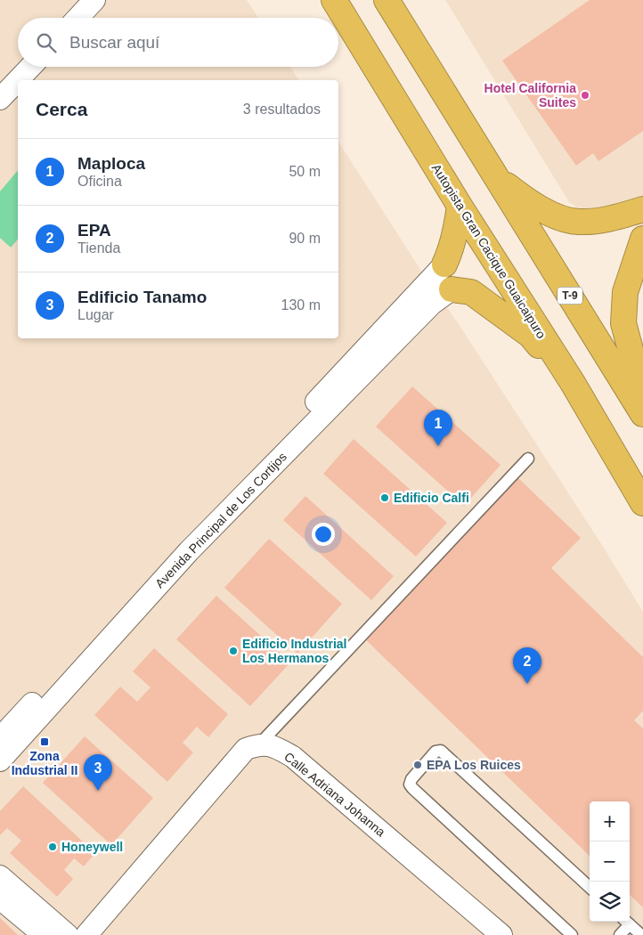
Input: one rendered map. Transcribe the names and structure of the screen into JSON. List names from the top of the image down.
{
  "streets": {
    "highway": ["Autopista Gran Cacique Guaicaipuro", "T-9"],
    "street": ["Avenida Principal de Los Cortijos", "Calle Adriana Johanna"]
  },
  "places": {
    "other": [
      "Hotel California Suites",
      "Edificio Calfi",
      "Edificio Industrial Los Hermanos",
      "EPA Los Ruices",
      "Honeywell"
    ],
    "transit": ["Zona Industrial II"]
  },
  "page": {
    "search": "Buscar aquí",
    "heading": ["Cerca", "3 resultados"],
    "list": [
      {
        "mark": "1",
        "name": "Maploca",
        "note": "Oficina",
        "value": "50 m"
      },
      {
        "mark": "2",
        "name": "EPA",
        "note": "Tienda",
        "value": "90 m"
      },
      {
        "mark": "3",
        "name": "Edificio Tanamo",
        "note": "Lugar",
        "value": "130 m"
      }
    ],
    "pins": ["1", "2", "3"],
    "map_buttons": ["+", "−"]
  }
}
